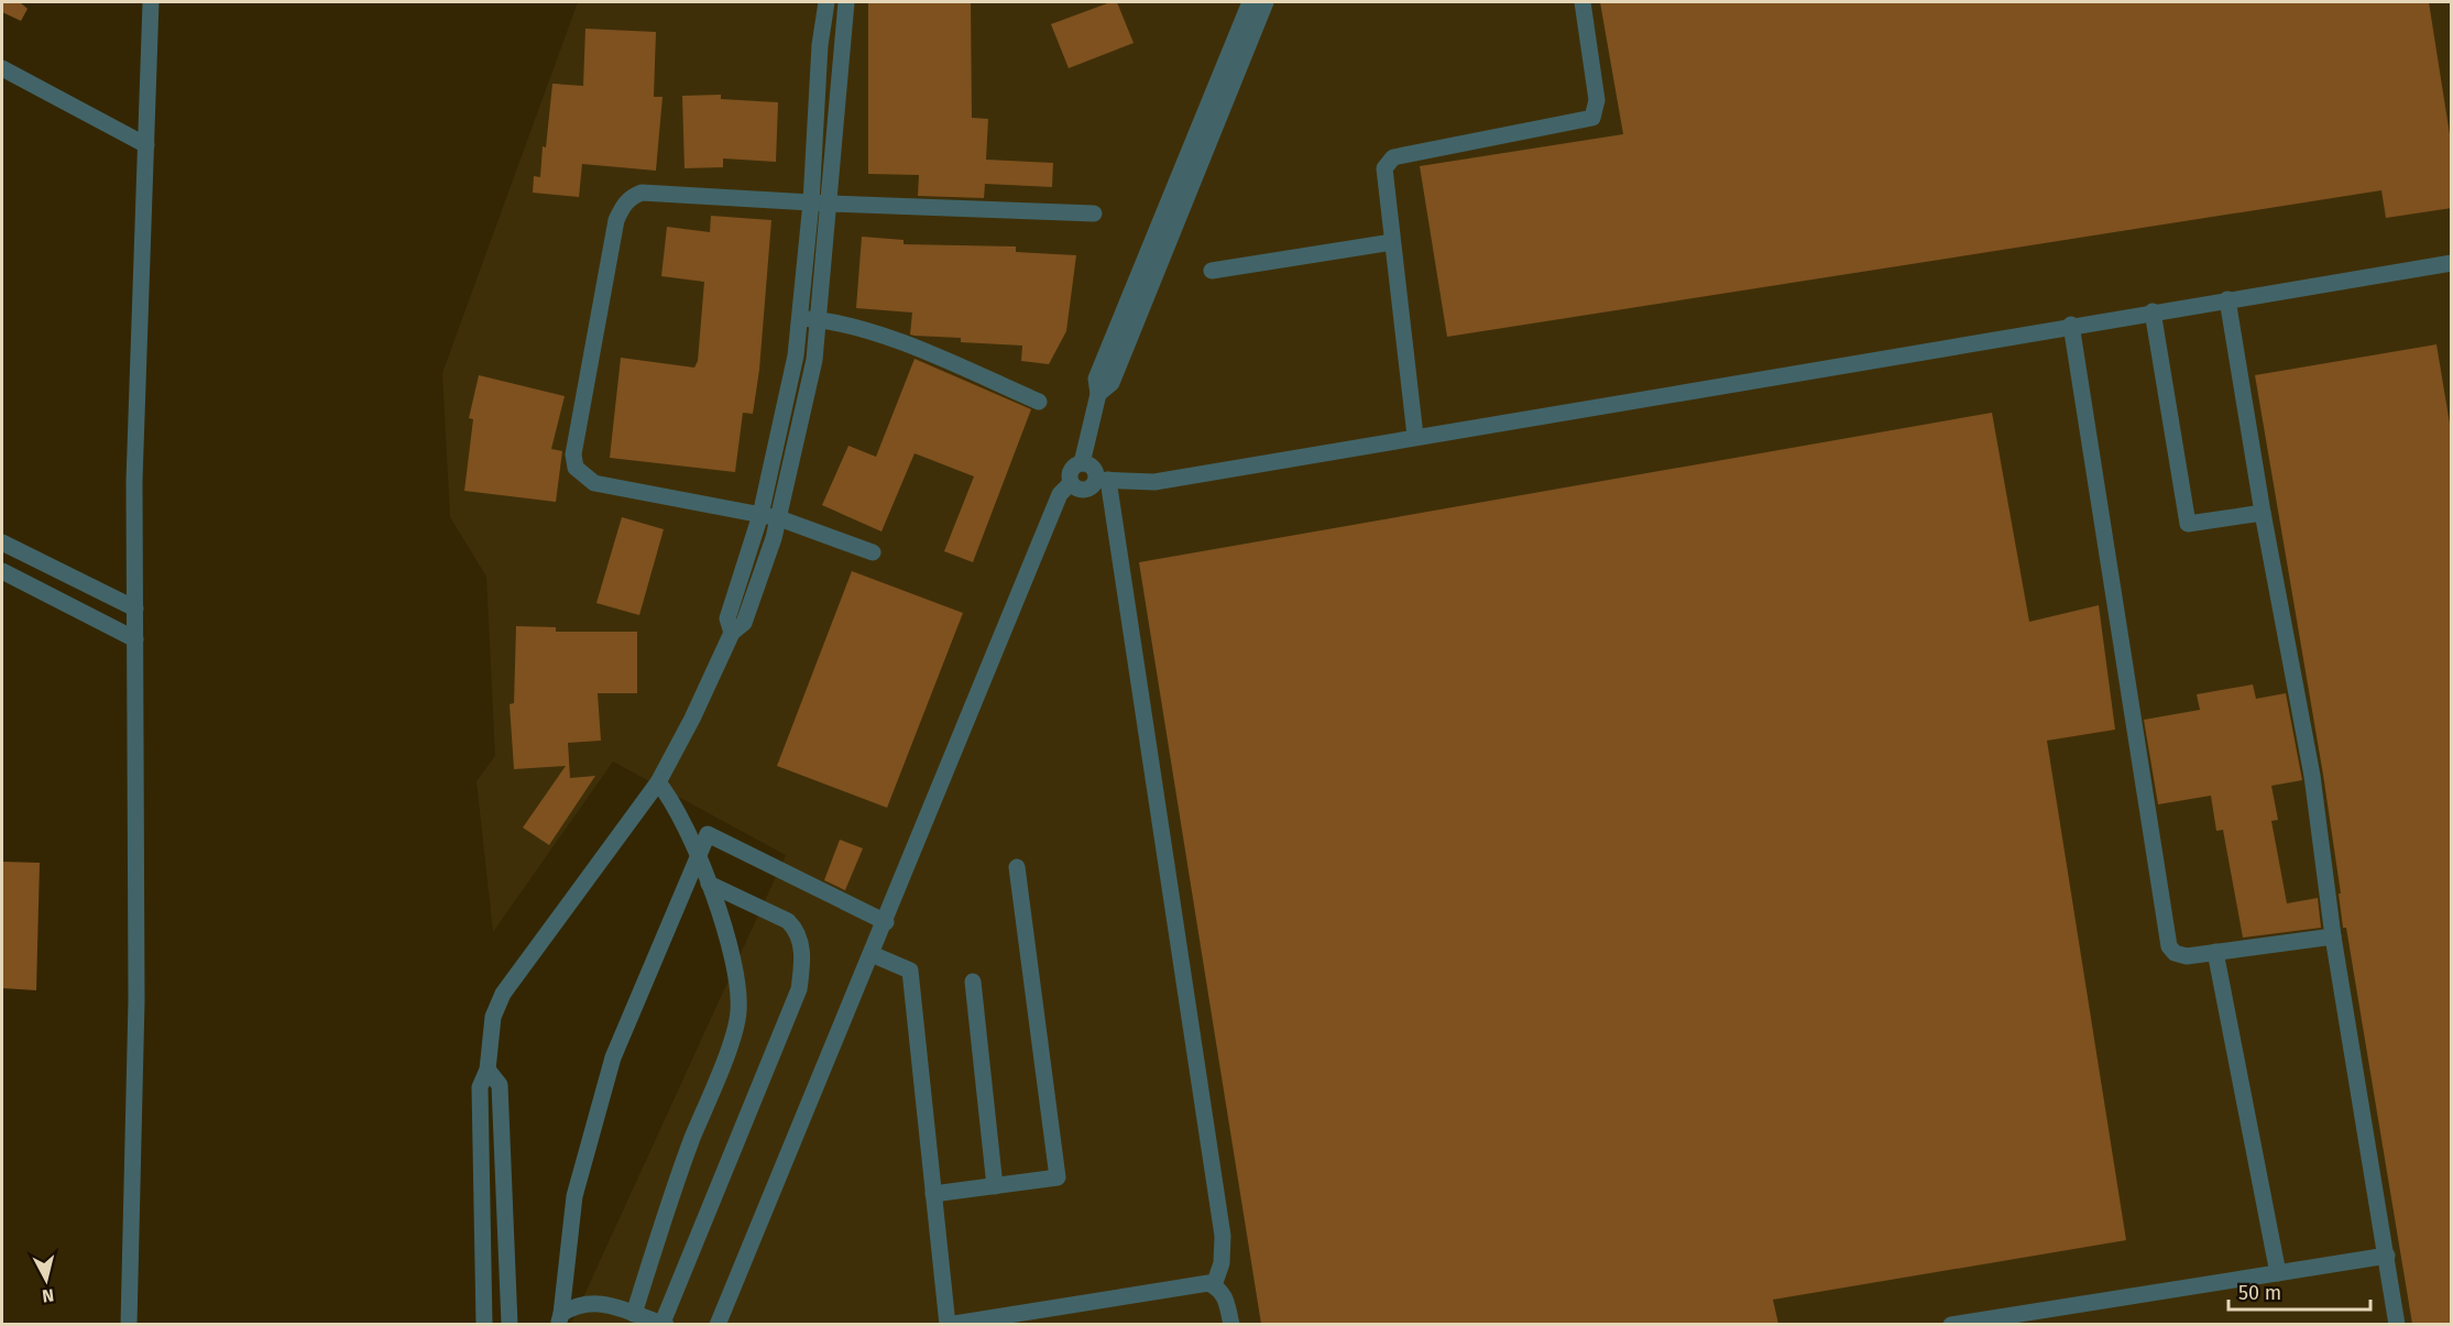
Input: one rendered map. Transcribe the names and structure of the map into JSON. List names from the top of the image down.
{
  "scale_bar": "50 m",
  "north": "bottom"
}
